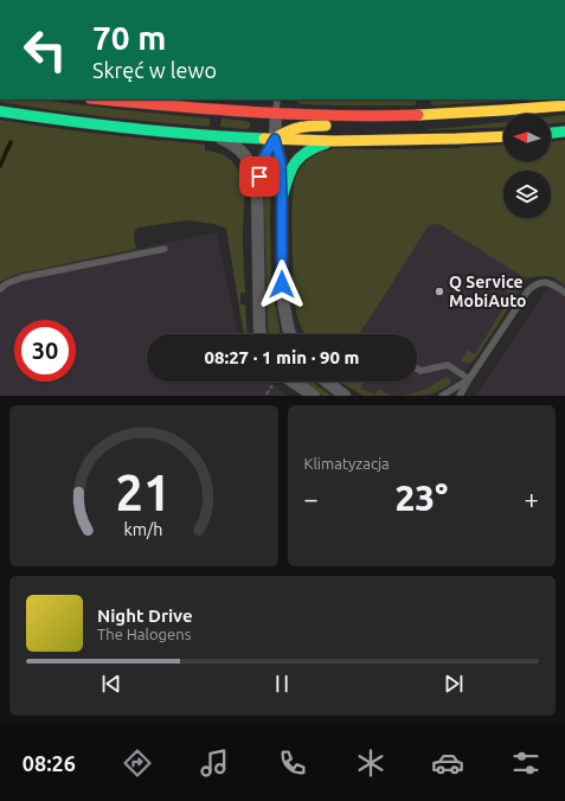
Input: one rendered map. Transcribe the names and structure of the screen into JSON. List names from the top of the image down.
{
  "places": ["Q Service MobiAuto"],
  "north": "left",
  "page": {
    "turn": ["70 m", "Skręć w lewo"],
    "limit": "30",
    "trip": "08:27 · 1 min · 90 m",
    "tile": "Klimatyzacja",
    "heat": ["−", "23°", "+"],
    "song": ["Night Drive", "The Halogens"],
    "tabs": "08:26",
    "gauge": ["21", "km/h"]
  }
}
